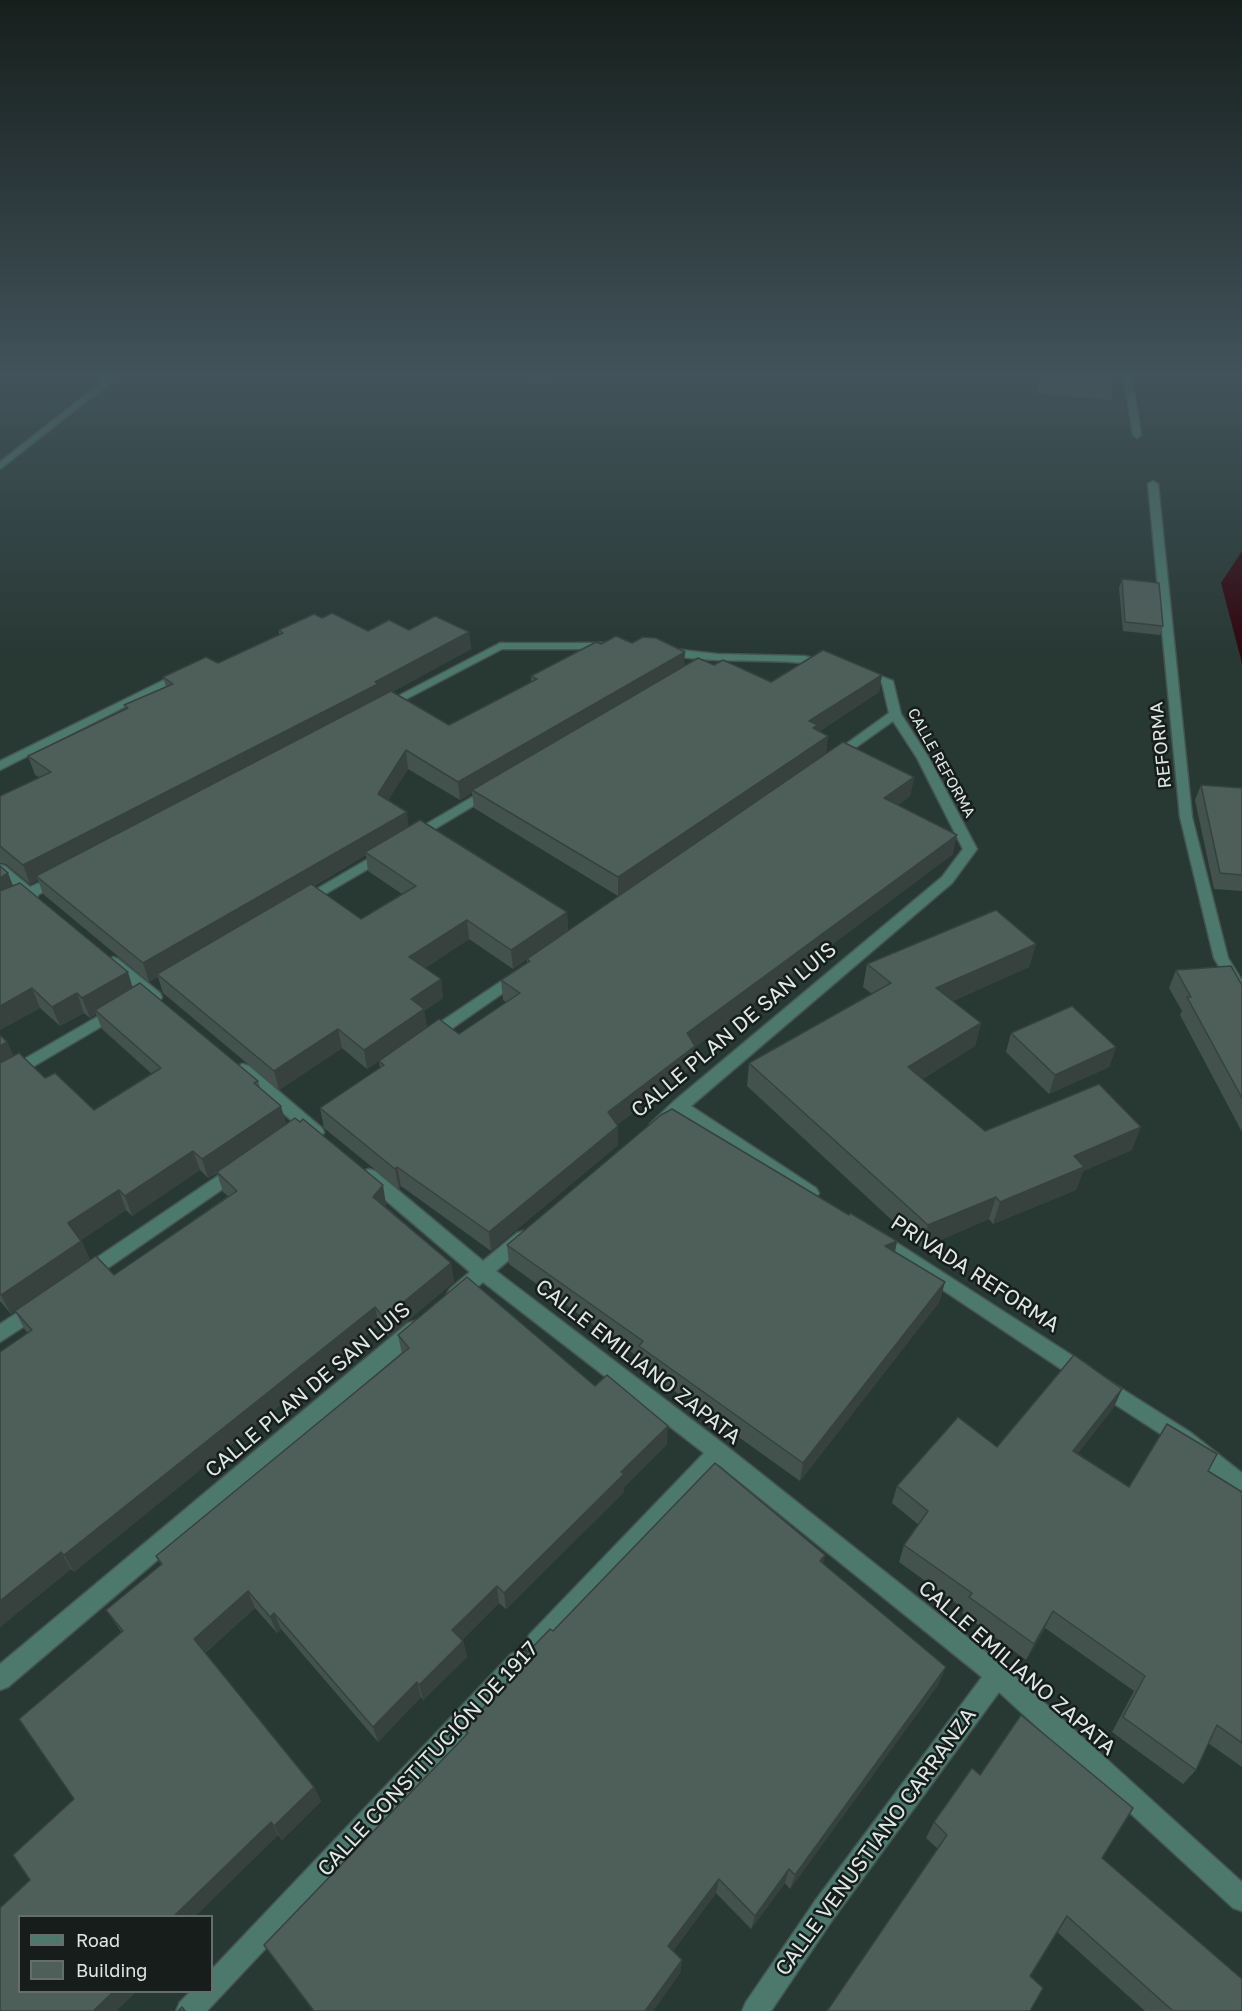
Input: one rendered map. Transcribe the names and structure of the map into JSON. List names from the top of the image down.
{
  "streets": {
    "street": [
      "REFORMA",
      "CALLE REFORMA",
      "CALLE PLAN DE SAN LUIS",
      "PRIVADA REFORMA",
      "CALLE EMILIANO ZAPATA",
      "CALLE CONSTITUCIÓN DE 1917",
      "CALLE VENUSTIANO CARRANZA"
    ]
  },
  "crossings": [
    ["CALLE REFORMA", "CALLE PLAN DE SAN LUIS"],
    ["CALLE EMILIANO ZAPATA", "CALLE CONSTITUCIÓN DE 1917"],
    ["CALLE EMILIANO ZAPATA", "CALLE VENUSTIANO CARRANZA"]
  ],
  "legend": ["Road", "Building"]
}
